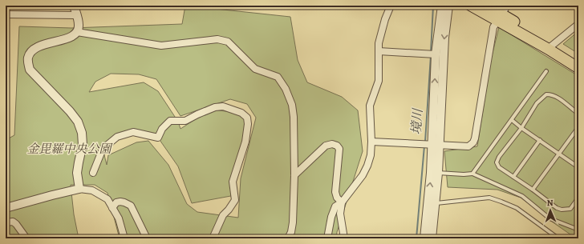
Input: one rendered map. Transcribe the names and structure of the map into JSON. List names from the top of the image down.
{
  "water": ["境川"],
  "parks": ["金毘羅中央公園"],
  "north": "top"
}
